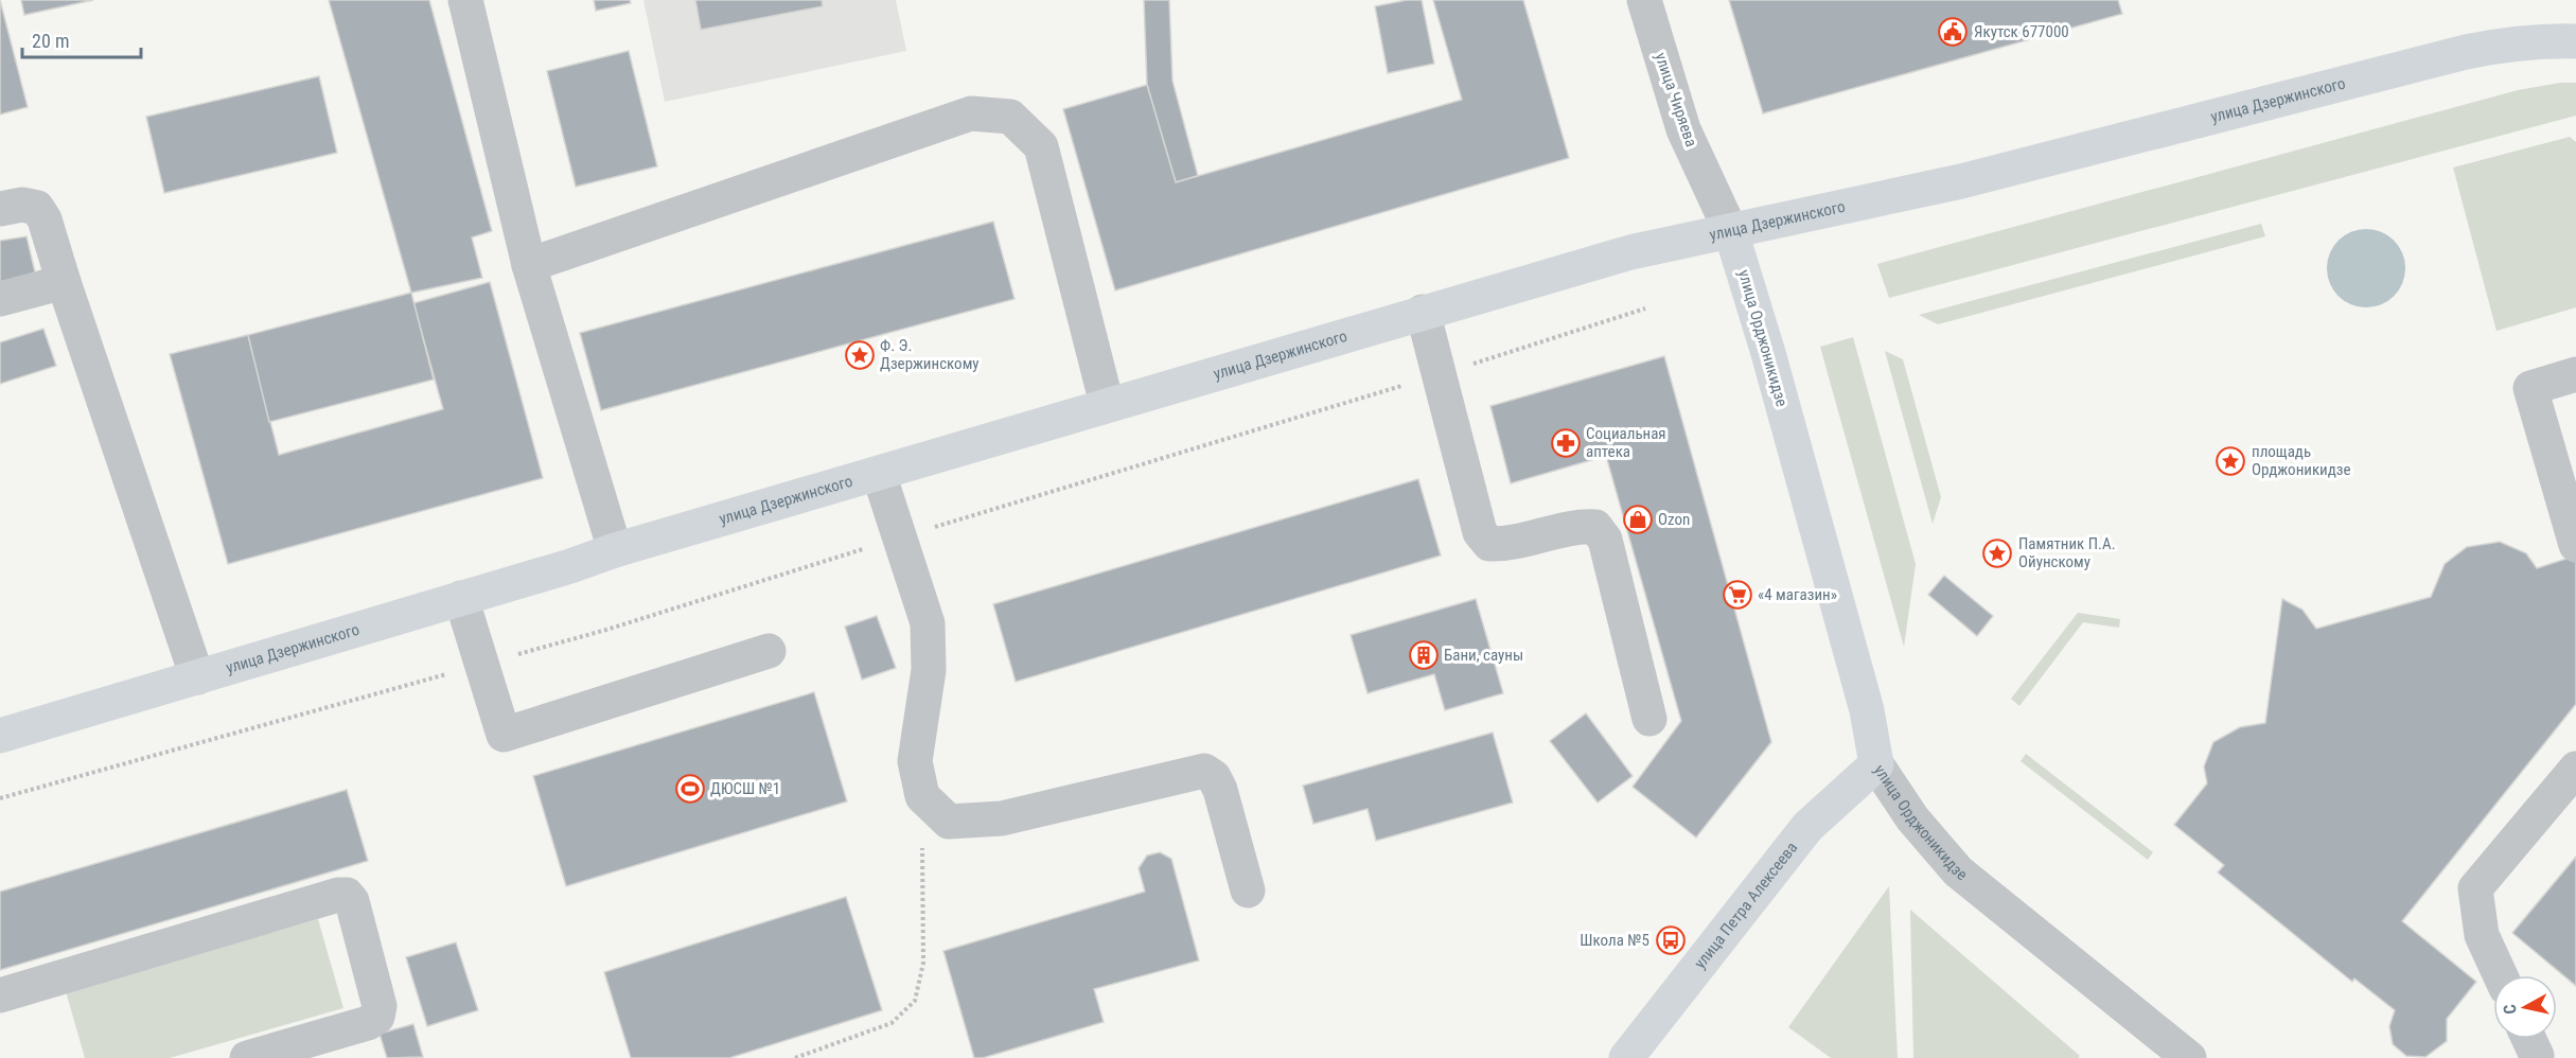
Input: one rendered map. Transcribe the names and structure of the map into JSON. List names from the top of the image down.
{
  "streets": {
    "main road": ["улица Дзержинского", "улица Орджоникидзе", "улица Петра Алексеева"],
    "street": ["улица Чиряева"]
  },
  "crossings": [
    ["улица Дзержинского", "улица Чиряева"],
    ["улица Дзержинского", "улица Орджоникидзе"],
    ["улица Чиряева", "улица Орджоникидзе"],
    ["улица Орджоникидзе", "улица Петра Алексеева"]
  ],
  "places": {
    "public building": ["Якутск 677000"],
    "place": ["Ф. Э. Дзержинскому", "площадь Орджоникидзе", "Памятник П.А. Ойунскому"],
    "pharmacy": ["Социальная аптека"],
    "shop": ["Ozon"],
    "supermarket": ["«4 магазин»"],
    "building": ["Бани, сауны"],
    "sports": ["ДЮСШ №1"],
    "bus stop": ["Школа №5"]
  },
  "scale_bar": "20 m",
  "north": "left"
}
